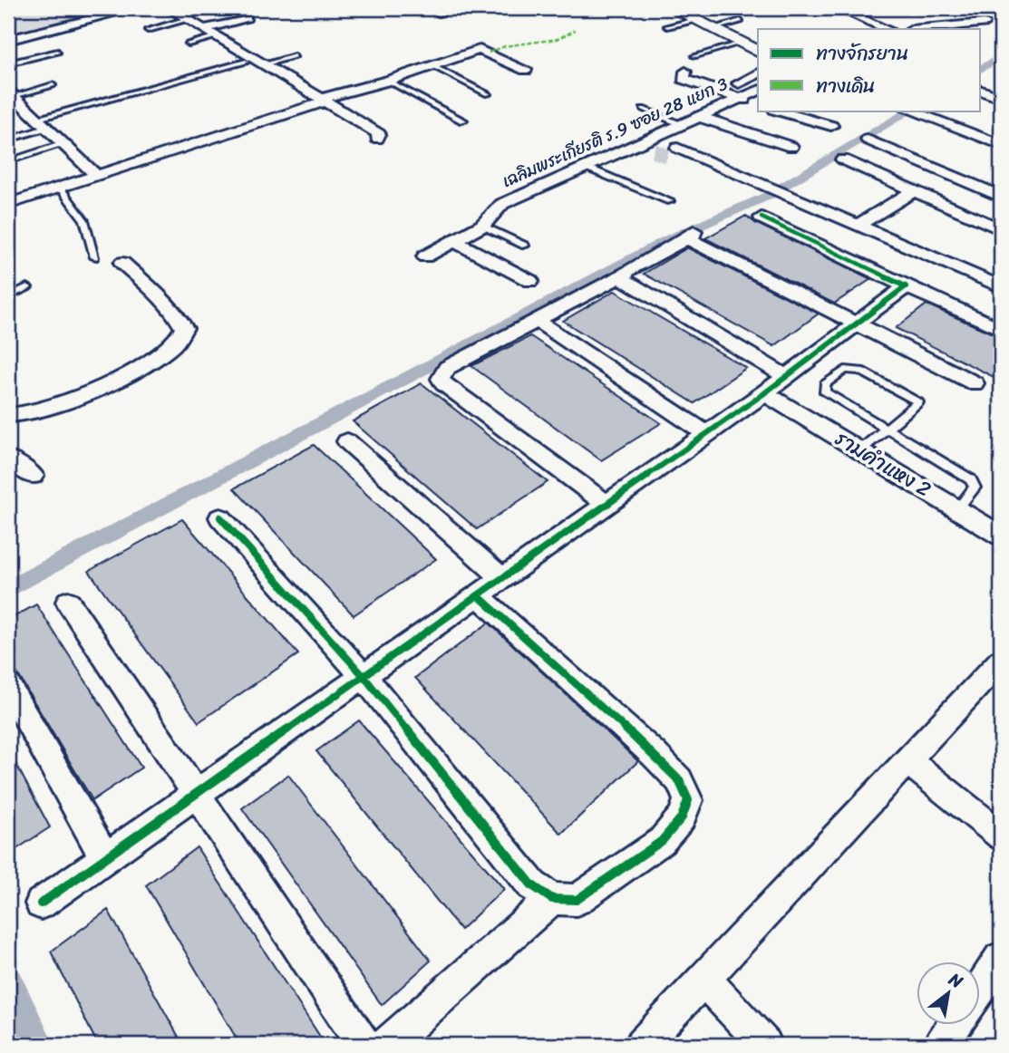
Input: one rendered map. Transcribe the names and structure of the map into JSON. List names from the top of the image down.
{
  "streets": {
    "street": ["เฉลิมพระเกียรติ ร.9 ซอย 28 แยก 3", "รามคำแหง 2"]
  },
  "legend": ["ทางจักรยาน", "ทางเดิน"],
  "north": "top right"
}
